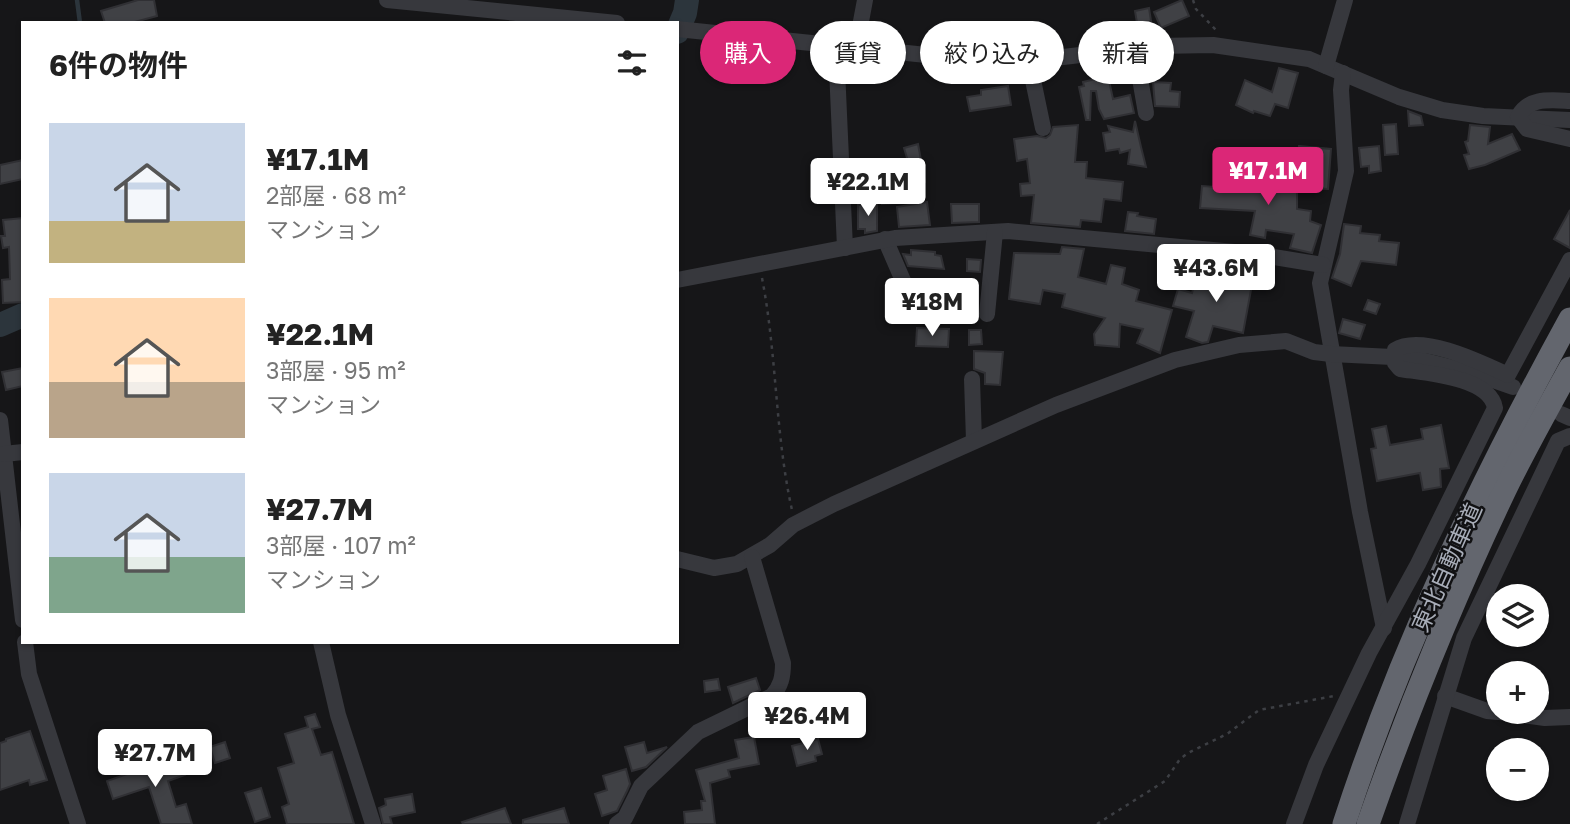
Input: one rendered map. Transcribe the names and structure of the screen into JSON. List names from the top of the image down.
{
  "streets": {
    "highway": ["東北自動車道"]
  },
  "page": {
    "chip": [
      "購入",
      "賃貸",
      "絞り込み",
      "新着"
    ],
    "heading": "6件の物件",
    "list": [
      {
        "name": "¥17.1M",
        "note": "2部屋 · 68 m² · マンション"
      },
      {
        "name": "¥22.1M",
        "note": "3部屋 · 95 m² · マンション"
      },
      {
        "name": "¥27.7M",
        "note": "3部屋 · 107 m² · マンション"
      }
    ],
    "price": [
      "¥17.1M",
      "¥22.1M",
      "¥43.6M",
      "¥18M",
      "¥26.4M",
      "¥27.7M"
    ],
    "map_buttons": ["+", "−"]
  }
}
